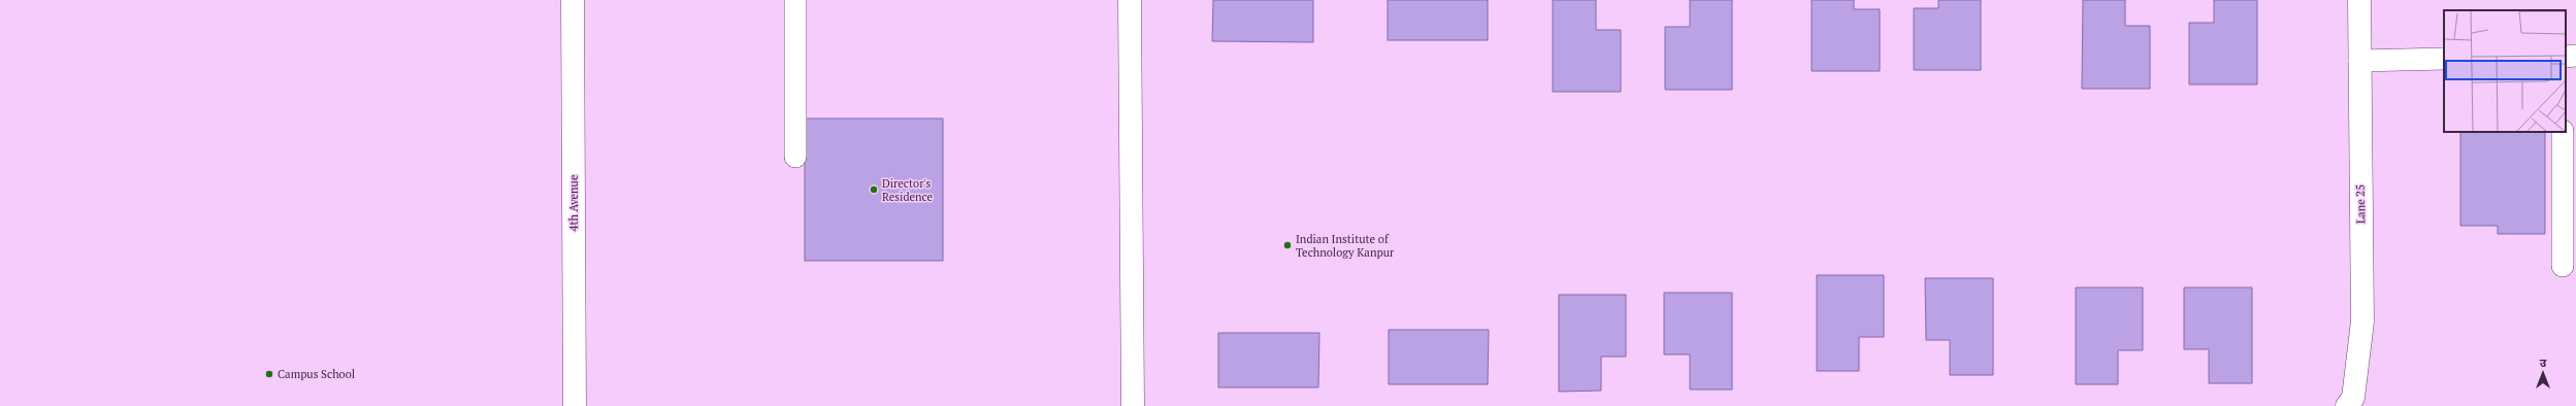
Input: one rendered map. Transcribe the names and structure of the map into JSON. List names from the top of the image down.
{
  "streets": {
    "street": ["4th Avenue", "Lane 25"]
  },
  "places": ["Director's Residence", "Indian Institute of Technology Kanpur", "Campus School"],
  "north": "top"
}
